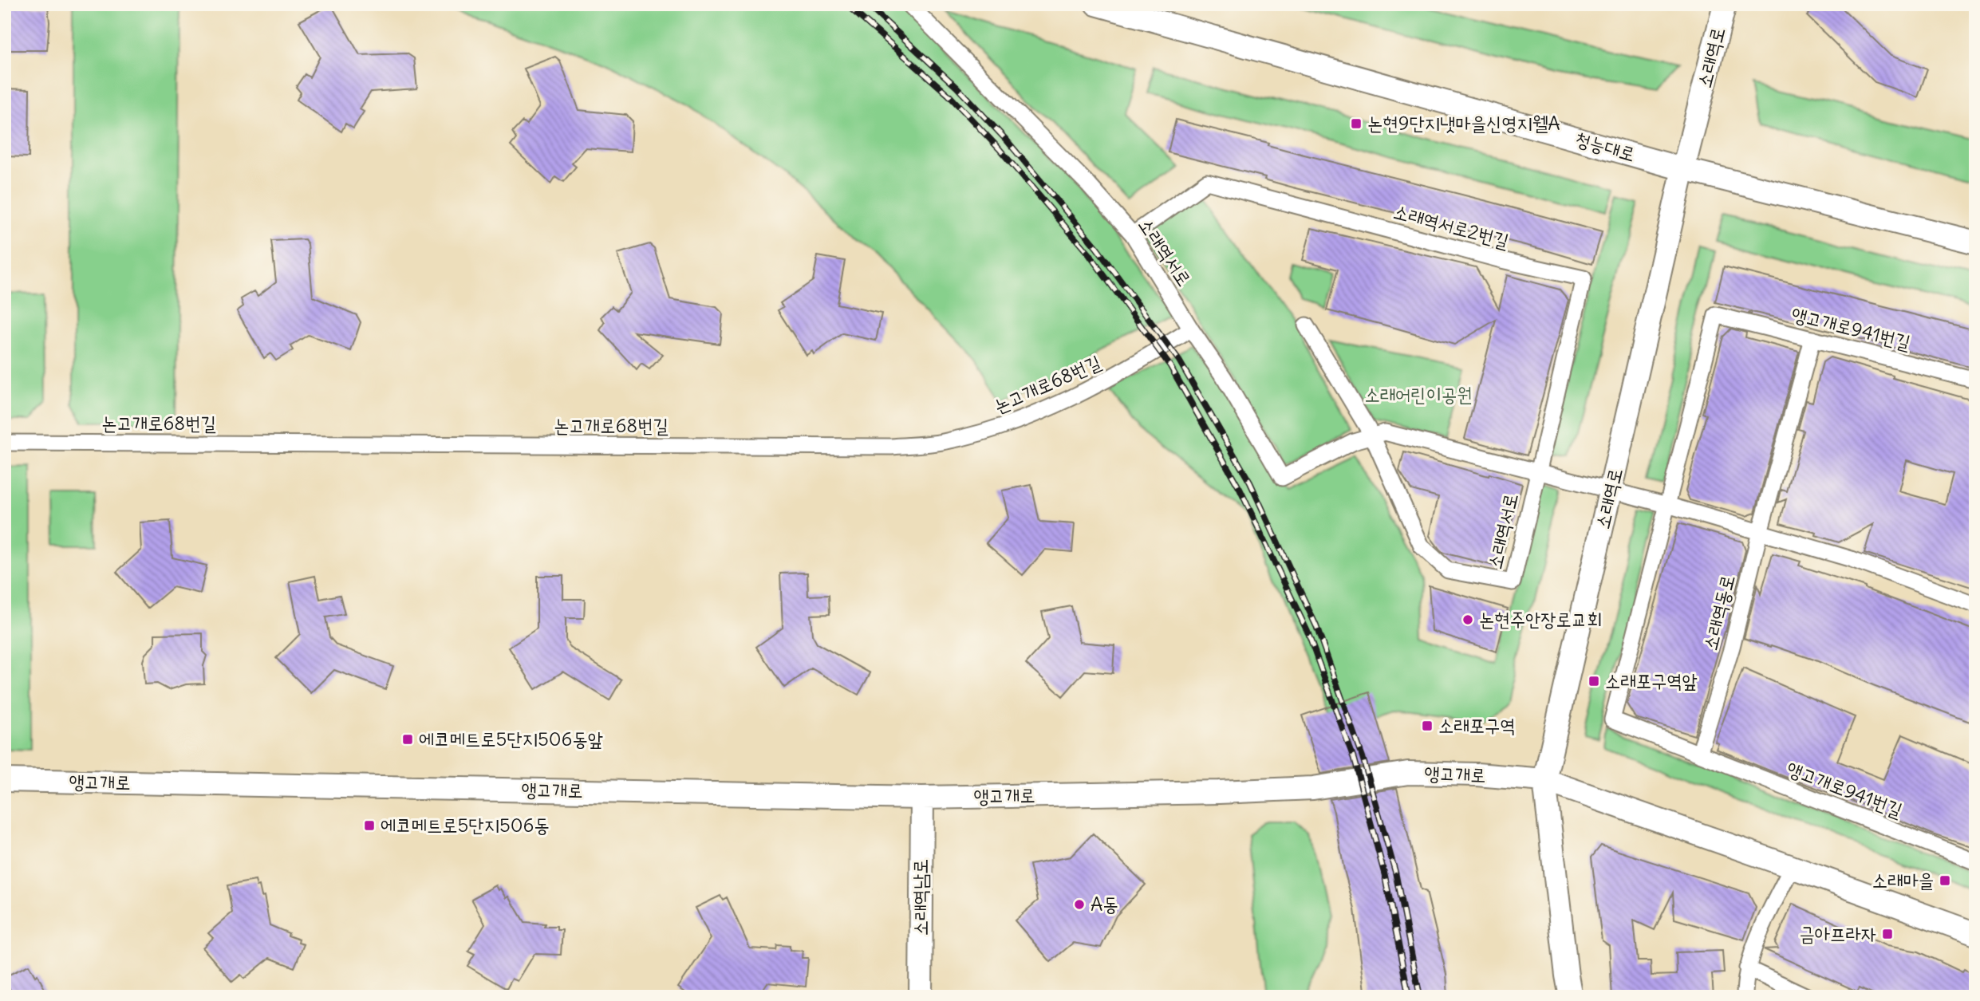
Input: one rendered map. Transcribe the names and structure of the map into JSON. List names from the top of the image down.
{
  "streets": {
    "street": [
      "소래역로",
      "청능대로",
      "소래역서로2번길",
      "소래역서로",
      "앵고개로941번길",
      "논고개로68번길",
      "소래역동로",
      "앵고개로",
      "소래역남로"
    ]
  },
  "crossings": [
    ["소래역로", "청능대로"],
    ["소래역로", "소래역서로"],
    ["소래역로", "앵고개로"],
    ["소래역서로2번길", "소래역서로"],
    ["소래역서로", "논고개로68번길"],
    ["앵고개로941번길", "소래역동로"],
    ["앵고개로", "소래역남로"]
  ],
  "parks": ["소래어린이공원"],
  "places": {
    "transit": [
      "논현9단지냇마을신영지웰A",
      "소래포구역앞",
      "소래포구역",
      "에코메트로5단지506동앞",
      "에코메트로5단지506동",
      "소래마을",
      "금아프라자"
    ],
    "other": ["논현주안장로교회", "A동"]
  }
}
